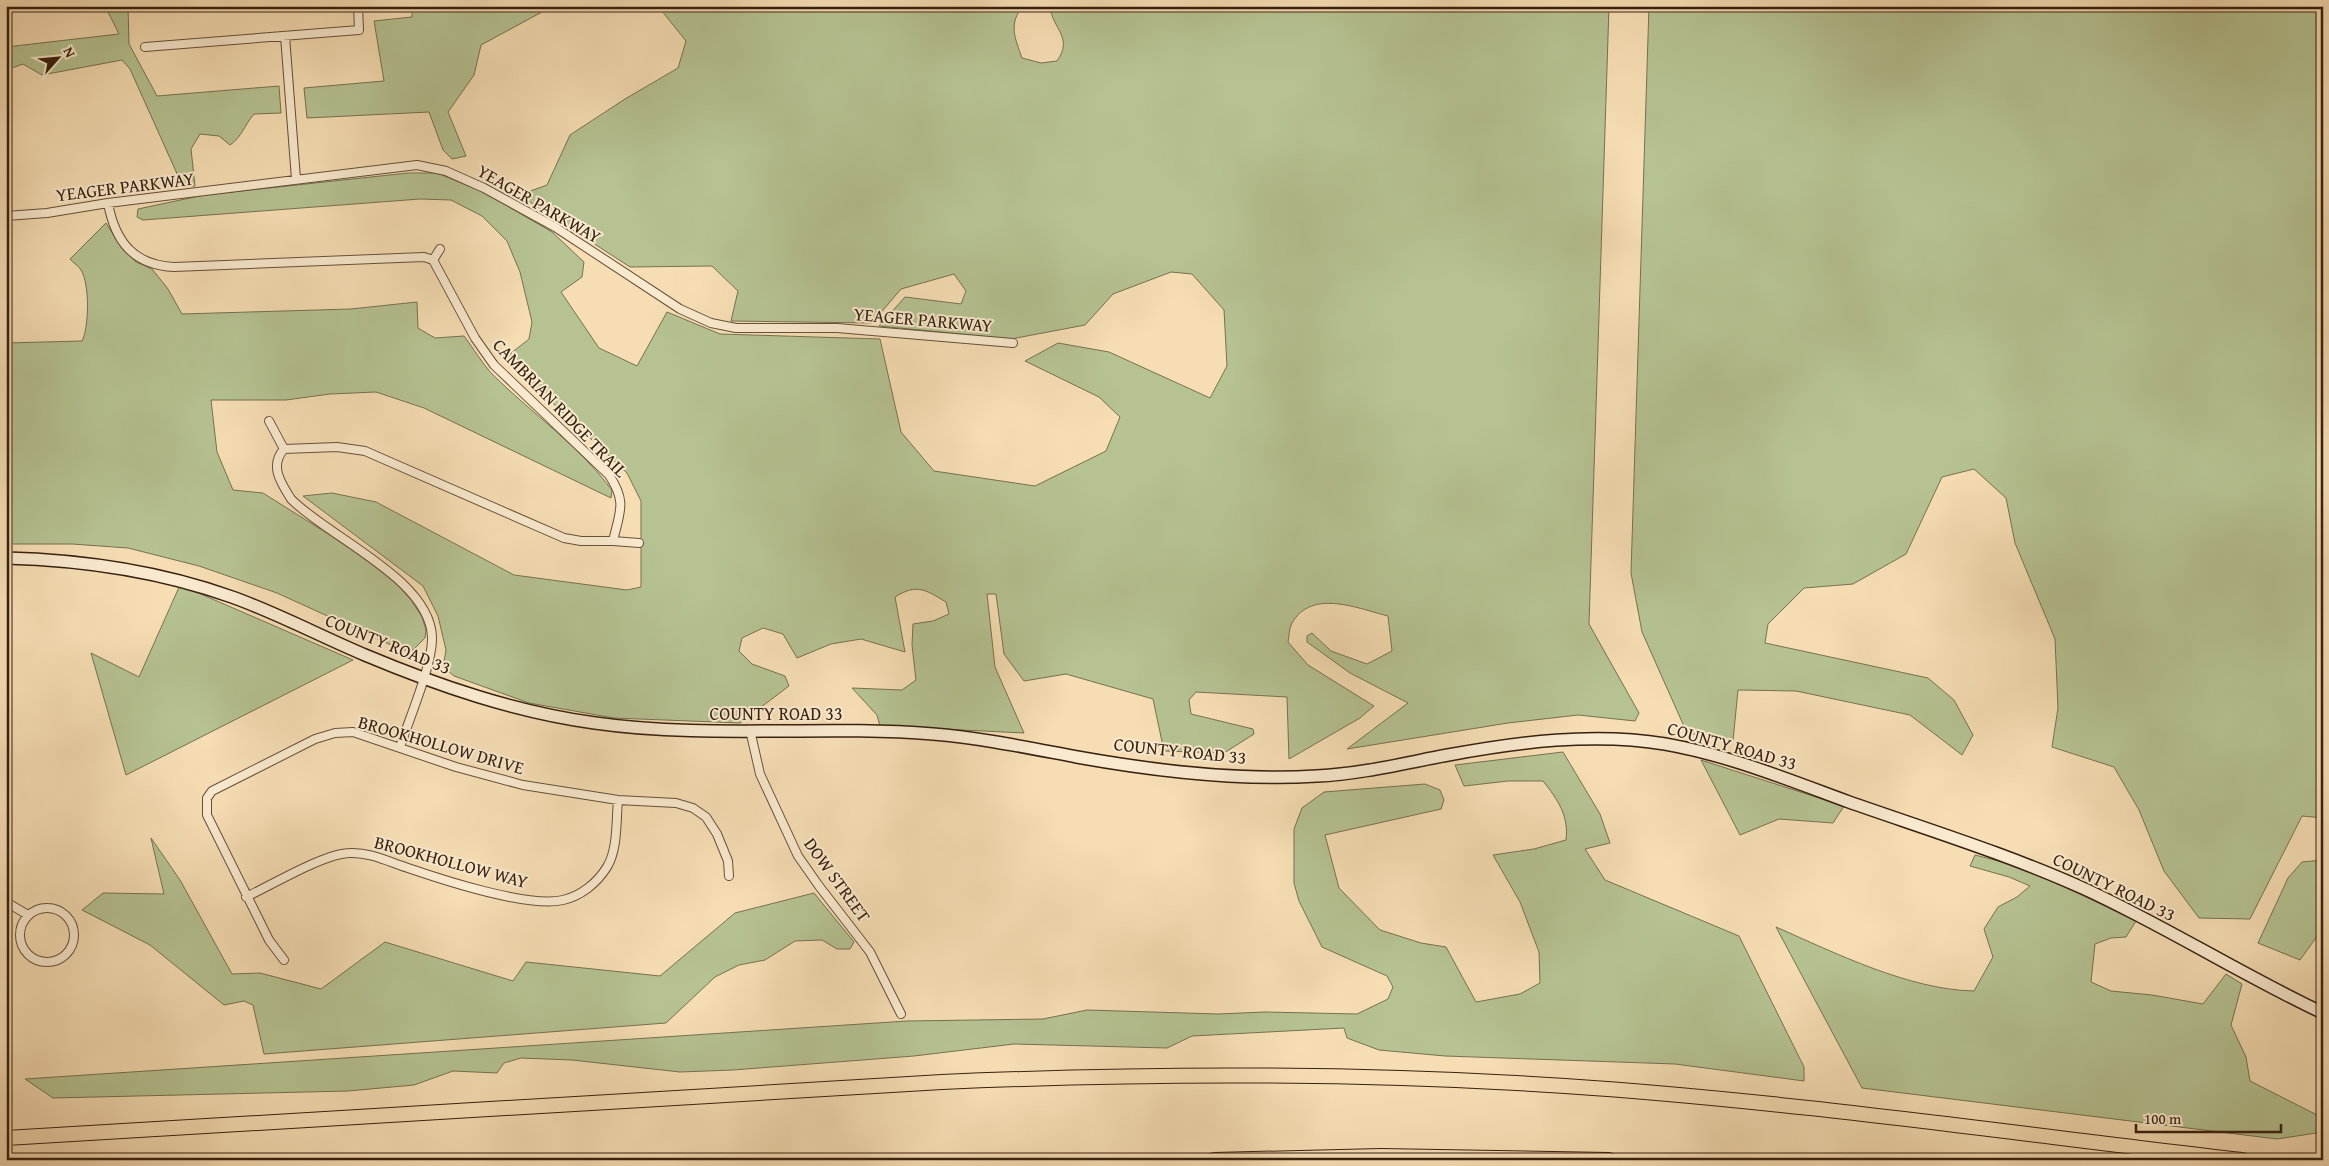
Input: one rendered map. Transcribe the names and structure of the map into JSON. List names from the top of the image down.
{
  "streets": {
    "street": [
      "YEAGER PARKWAY",
      "CAMBRIAN RIDGE TRAIL",
      "COUNTY ROAD 33",
      "BROOKHOLLOW DRIVE",
      "BROOKHOLLOW WAY",
      "DOW STREET"
    ]
  },
  "crossings": [
    ["COUNTY ROAD 33", "DOW STREET"],
    ["BROOKHOLLOW DRIVE", "BROOKHOLLOW WAY"]
  ],
  "scale_bar": "100 m",
  "north": "top right"
}
